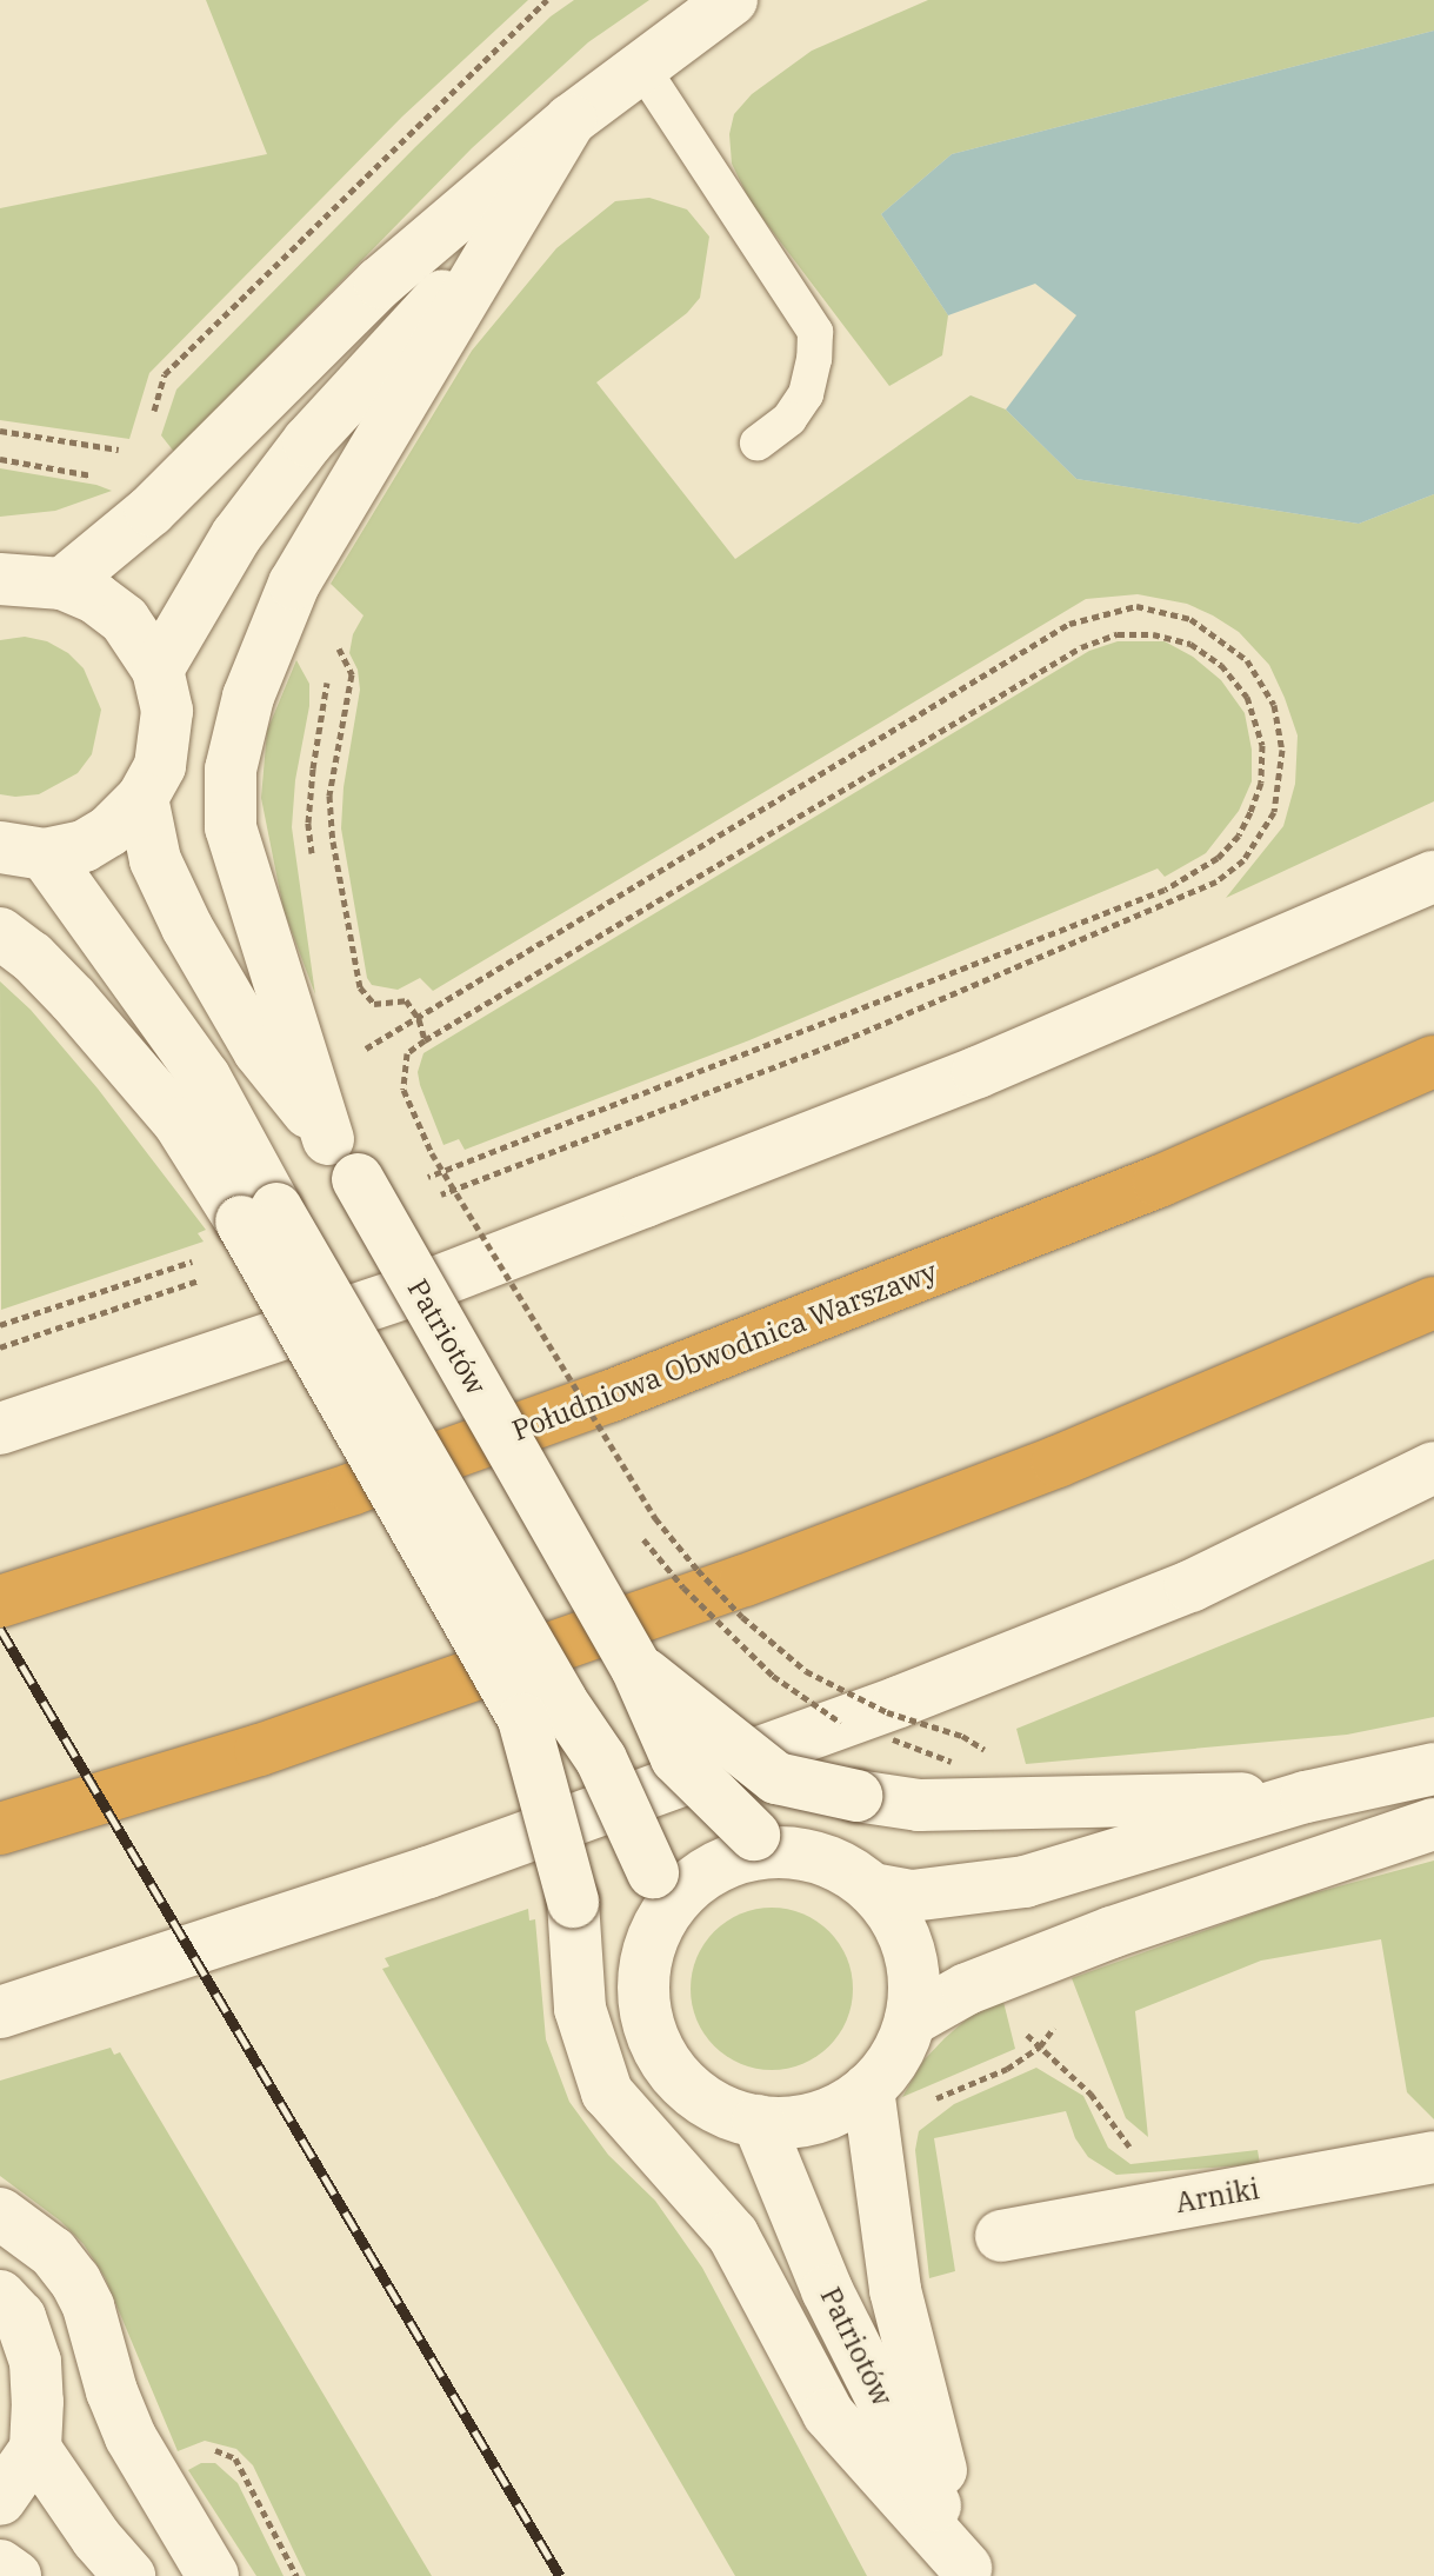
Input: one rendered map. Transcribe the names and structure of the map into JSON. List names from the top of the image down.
{
  "streets": {
    "highway": ["Południowa Obwodnica Warszawy"],
    "main road": ["Patriotów", "Arniki"]
  }
}
